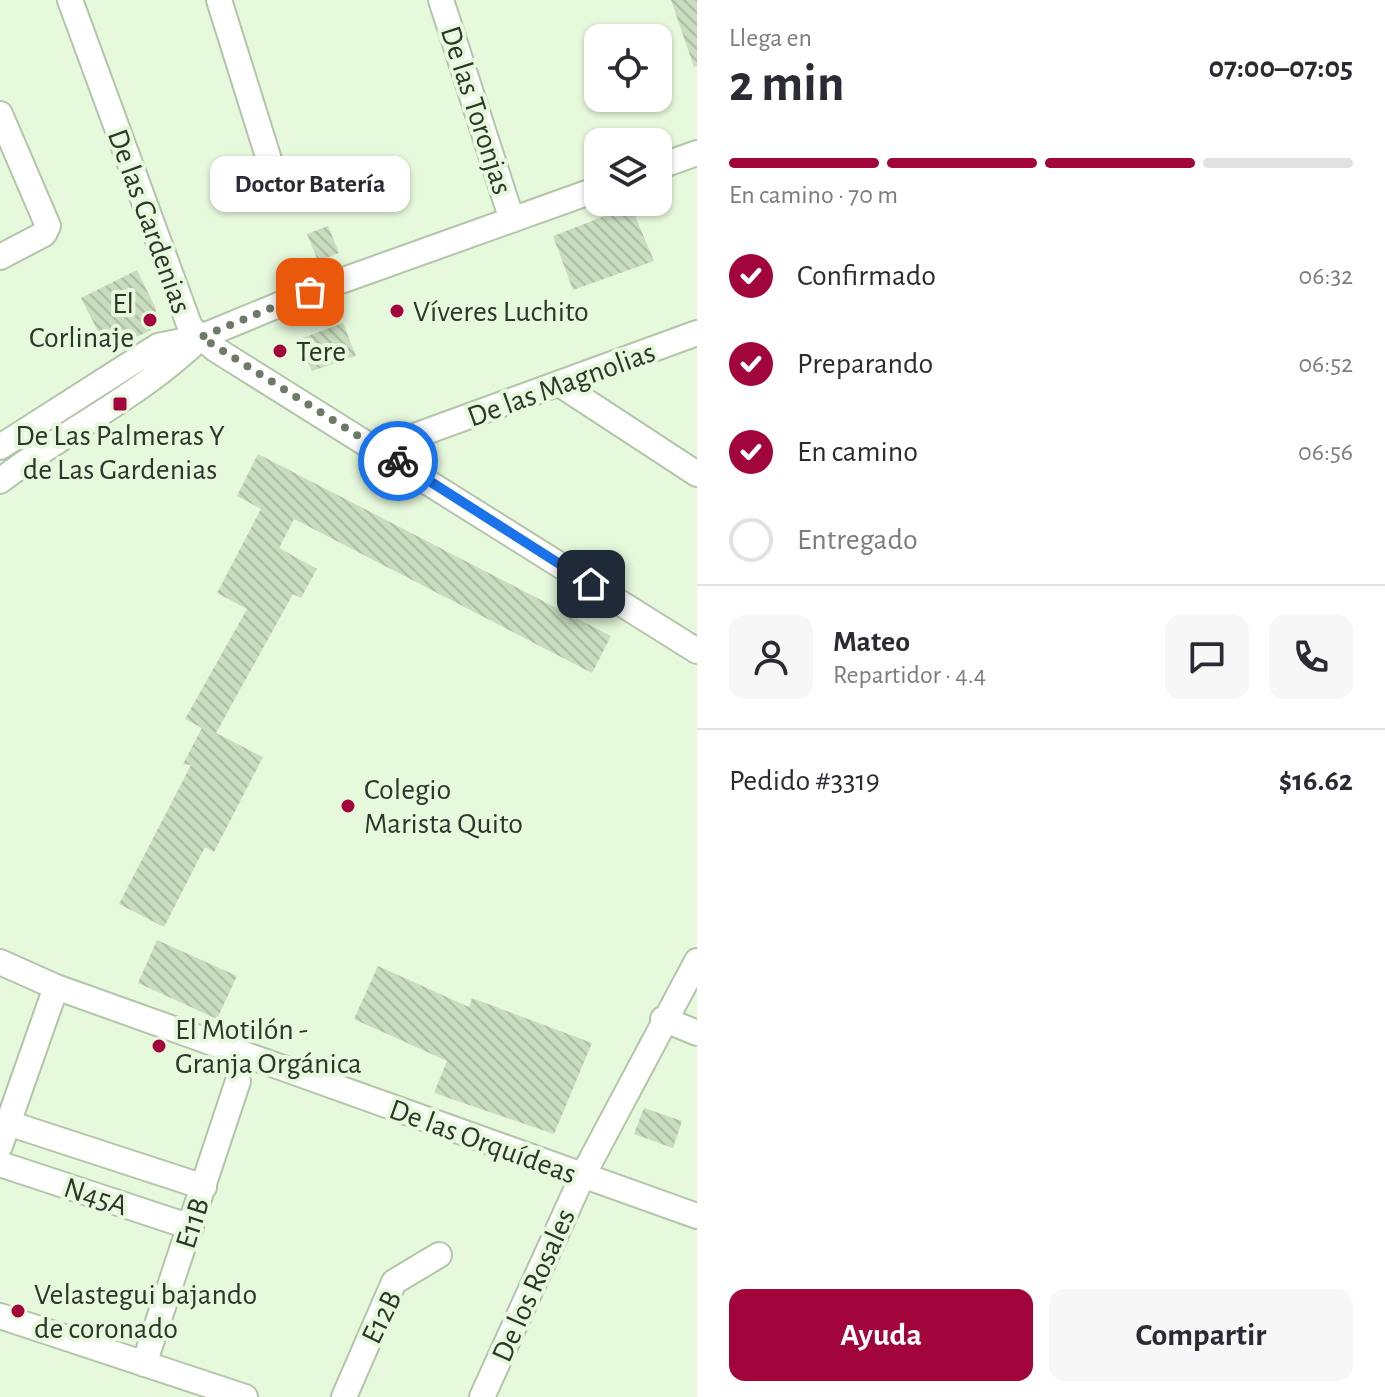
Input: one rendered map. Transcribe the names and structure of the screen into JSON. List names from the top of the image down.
{
  "streets": {
    "street": [
      "De las Toronjas",
      "De las Gardenias",
      "De las Magnolias",
      "De las Orquídeas",
      "N45A",
      "E11B",
      "De los Rosales",
      "E12B"
    ]
  },
  "crossings": [
    ["De las Gardenias", "De las Magnolias"],
    ["De las Orquídeas", "De los Rosales"],
    ["N45A", "E11B"]
  ],
  "places": {
    "other": [
      "Doctor Batería",
      "Víveres Luchito",
      "El Corlinaje",
      "Tere",
      "Colegio Marista Quito",
      "El Motilón - Granja Orgánica",
      "Velastegui bajando de coronado"
    ],
    "transit": ["De Las Palmeras Y de Las Gardenias"]
  },
  "page": {
    "heading": ["2 min", "Llega en", "07:00–07:05"],
    "panel": [
      "Mateo",
      "Repartidor · 4.4",
      "Pedido #3319",
      "$16.62"
    ],
    "bar": "En camino · 70 m",
    "bubble": "Doctor Batería",
    "list": [
      ["Confirmado", "06:32"],
      ["Preparando", "06:52"],
      ["En camino", "06:56"],
      "Entregado"
    ],
    "buttons": ["Ayuda", "Compartir"]
  }
}
